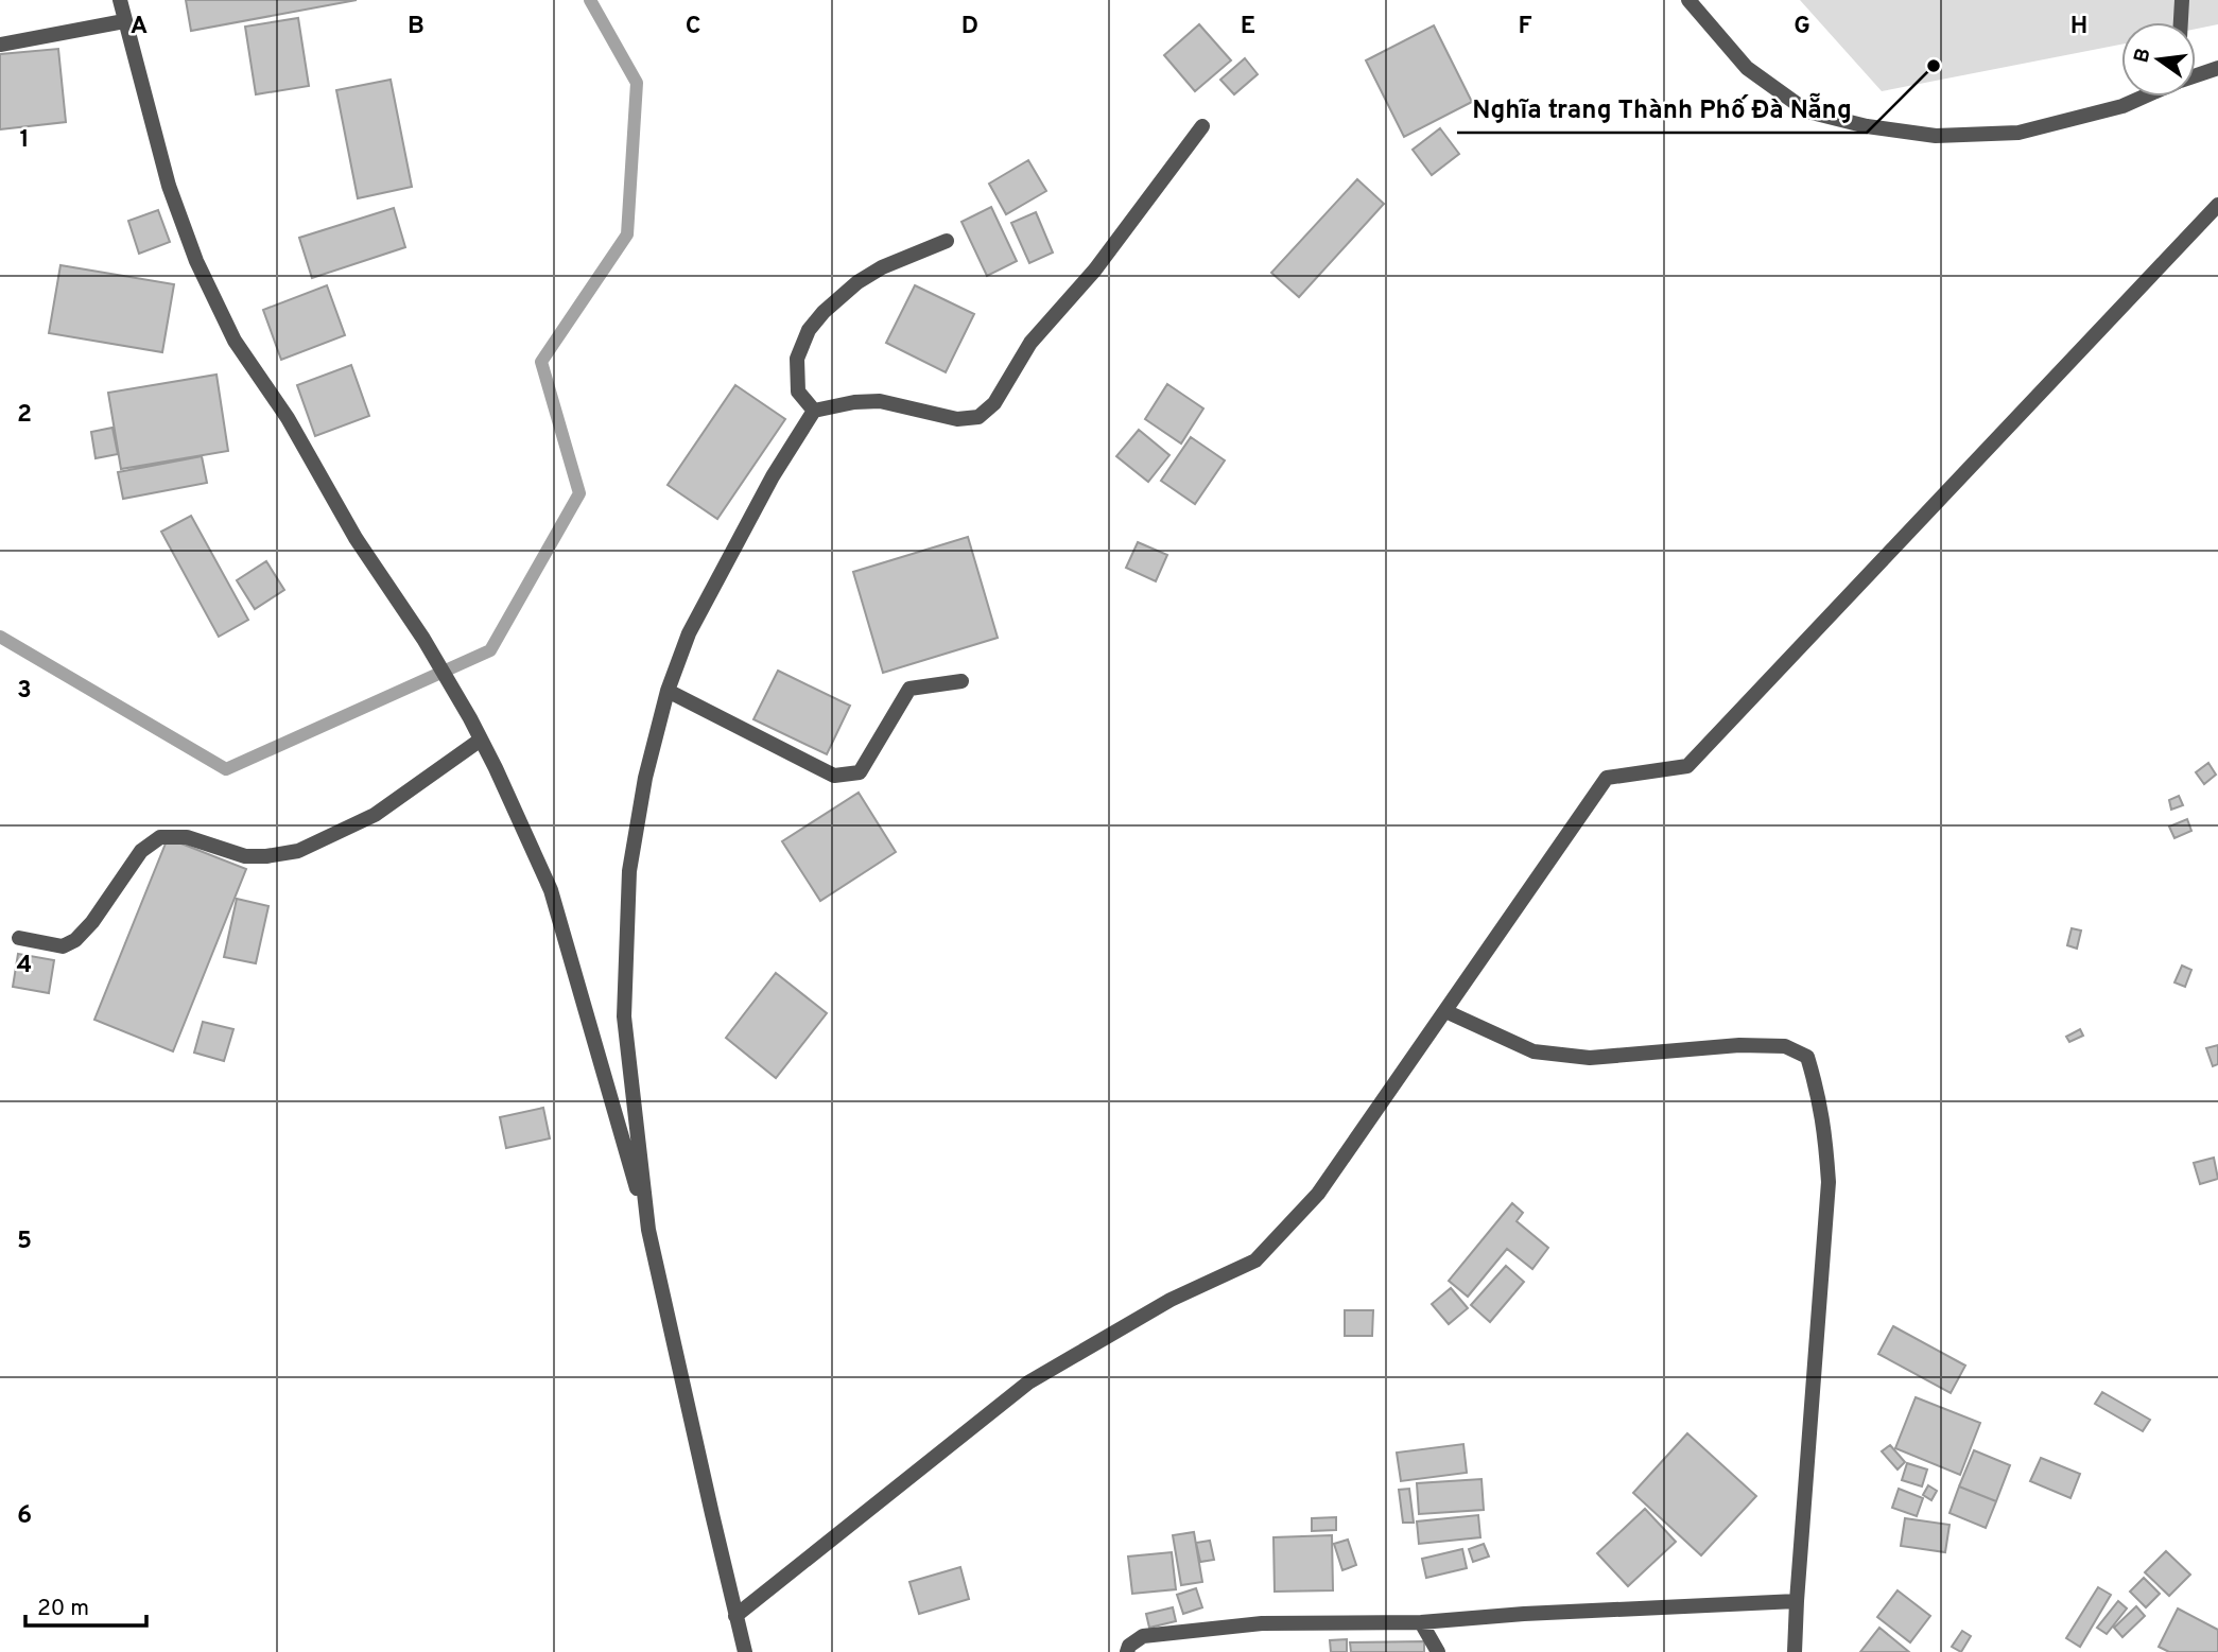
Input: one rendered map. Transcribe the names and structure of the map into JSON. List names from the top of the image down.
{
  "places": ["Nghĩa trang Thành Phố Đà Nẵng"],
  "scale_bar": "20 m",
  "north": "left",
  "grid": {
    "columns": [
      "A",
      "B",
      "C",
      "D",
      "E",
      "F",
      "G",
      "H"
    ],
    "rows": [
      "1",
      "2",
      "3",
      "4",
      "5",
      "6"
    ]
  }
}
